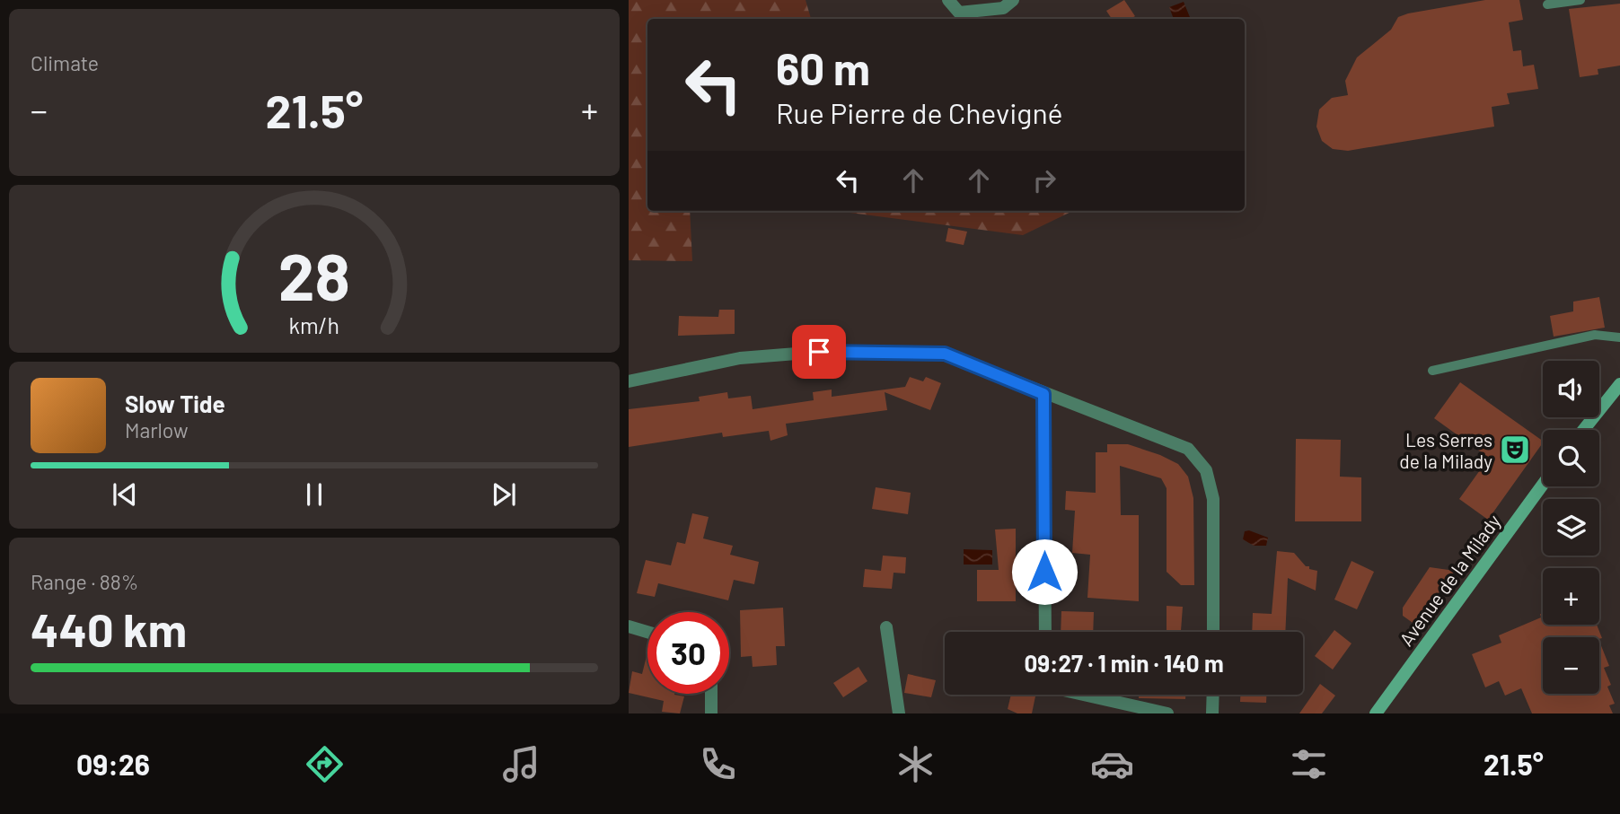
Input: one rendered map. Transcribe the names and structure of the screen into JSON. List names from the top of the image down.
{
  "streets": {
    "main road": ["Avenue de la Milady"]
  },
  "places": {
    "theatre": ["Les Serres de la Milady"]
  },
  "page": {
    "tile": [
      "Climate",
      ["Range · 88%", "440 km"]
    ],
    "turn": ["60 m", "Rue Pierre de Chevigné"],
    "heat": ["−", "21.5°", "+"],
    "map_buttons": ["+", "−"],
    "song": ["Slow Tide", "Marlow"],
    "limit": "30",
    "trip": "09:27 · 1 min · 140 m",
    "tabs": ["09:26", "21.5°"],
    "gauge": ["28", "km/h"]
  }
}
